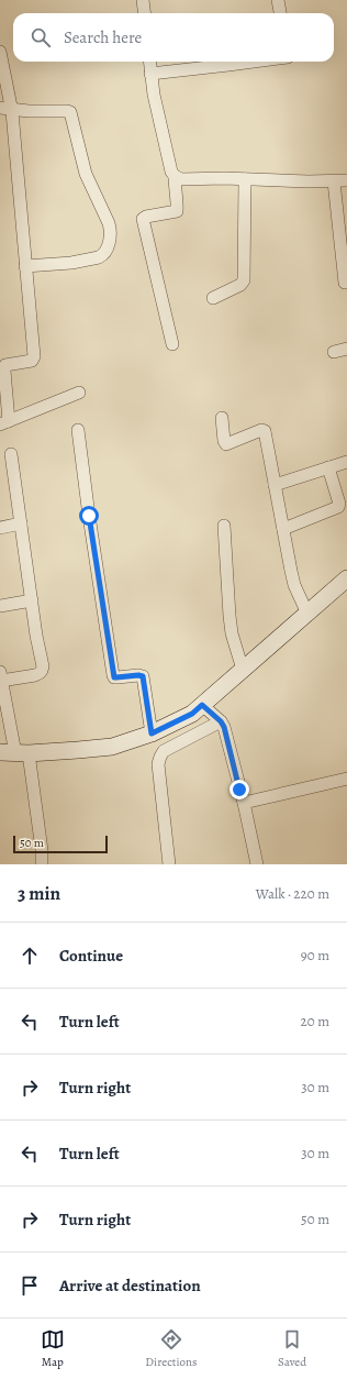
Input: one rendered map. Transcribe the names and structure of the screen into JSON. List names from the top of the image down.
{
  "scale_bar": "50 m",
  "page": {
    "search": "Search here",
    "scale": "50 m",
    "heading": ["3 min", "Walk · 220 m"],
    "list": [
      ["Continue", "90 m"],
      ["Turn left", "20 m"],
      ["Turn right", "30 m"],
      ["Turn left", "30 m"],
      ["Turn right", "50 m"],
      "Arrive at destination"
    ],
    "nav": ["Map", "Directions", "Saved"]
  }
}
